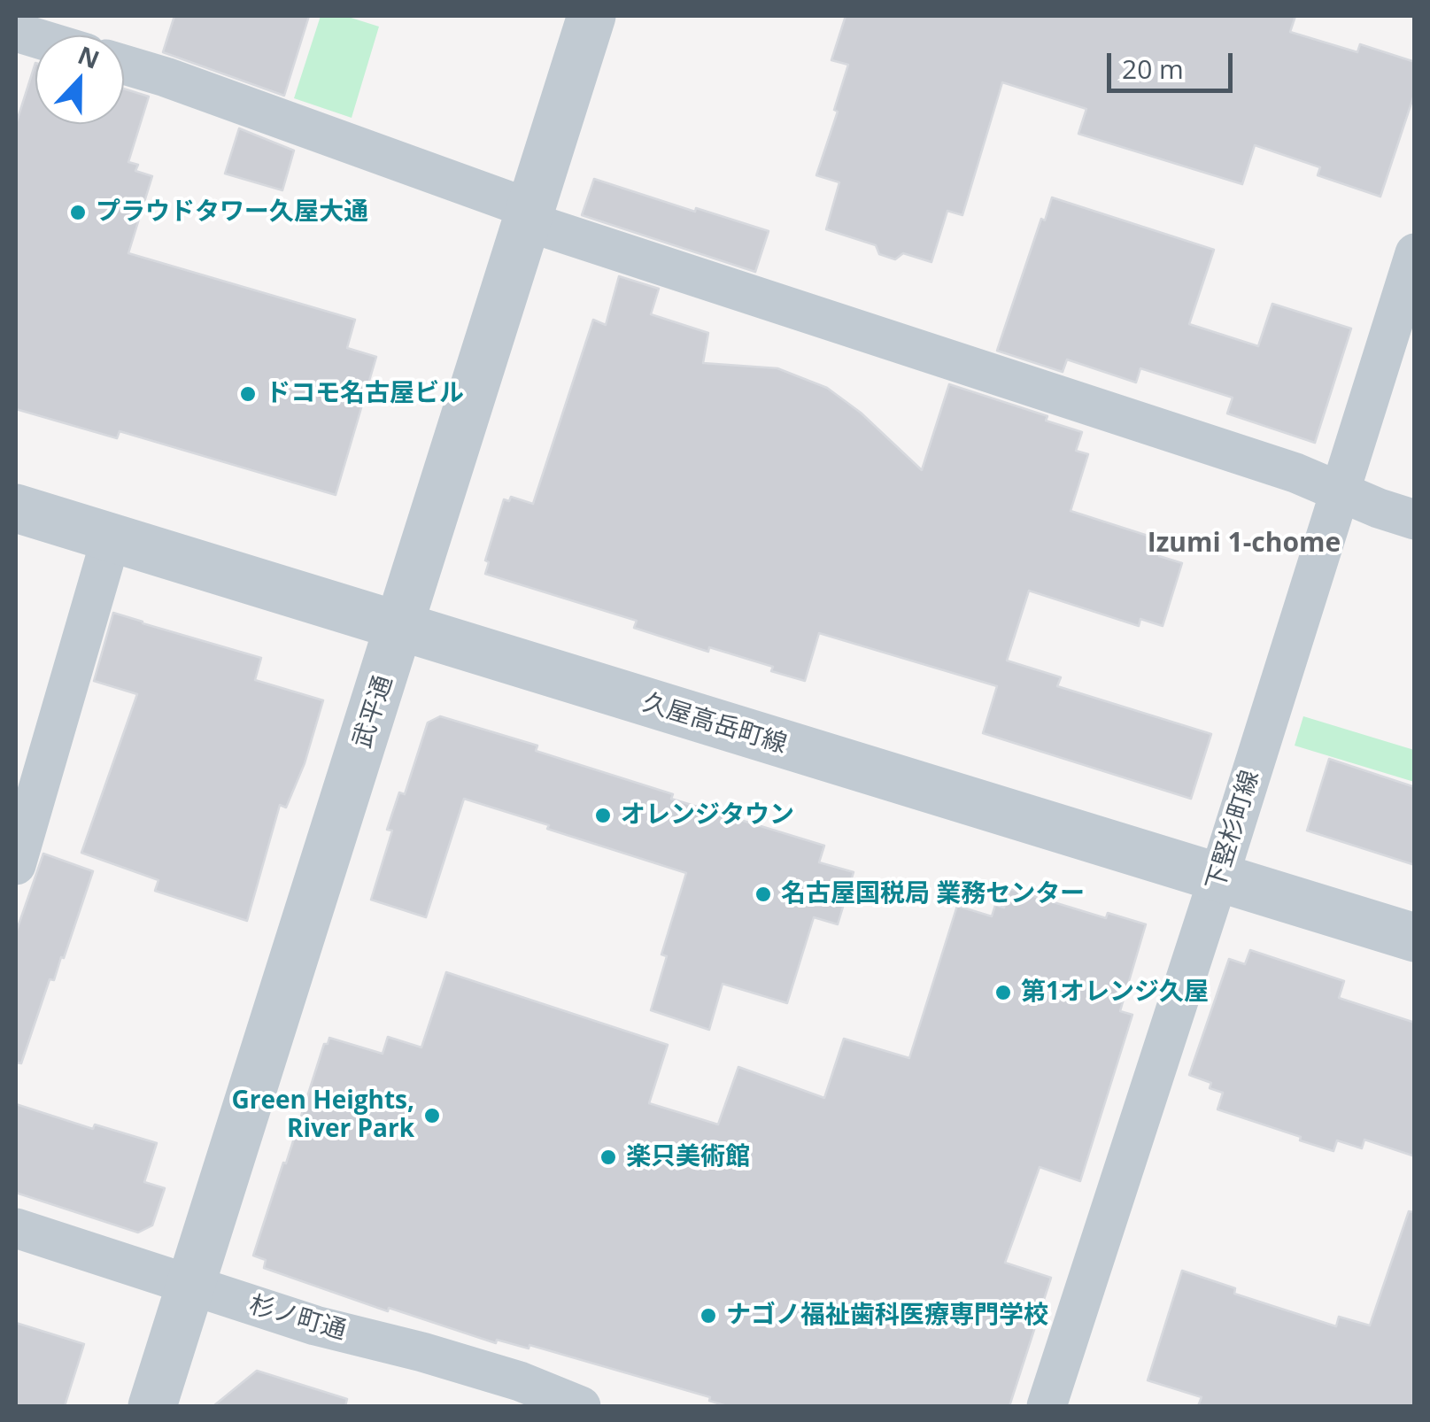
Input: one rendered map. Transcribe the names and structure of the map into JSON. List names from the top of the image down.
{
  "streets": {
    "street": [
      "武平通",
      "久屋高岳町線",
      "下竪杉町線",
      "杉ノ町通"
    ]
  },
  "crossings": [
    ["武平通", "久屋高岳町線"],
    ["武平通", "杉ノ町通"],
    ["久屋高岳町線", "下竪杉町線"]
  ],
  "districts": ["Izumi 1-chome"],
  "places": [
    "プラウドタワー久屋大通",
    "ドコモ名古屋ビル",
    "オレンジタウン",
    "名古屋国税局 業務センター",
    "第1オレンジ久屋",
    "Green Heights, River Park",
    "楽只美術館",
    "ナゴノ福祉歯科医療専門学校"
  ],
  "scale_bar": "20 m",
  "north": "top"
}
